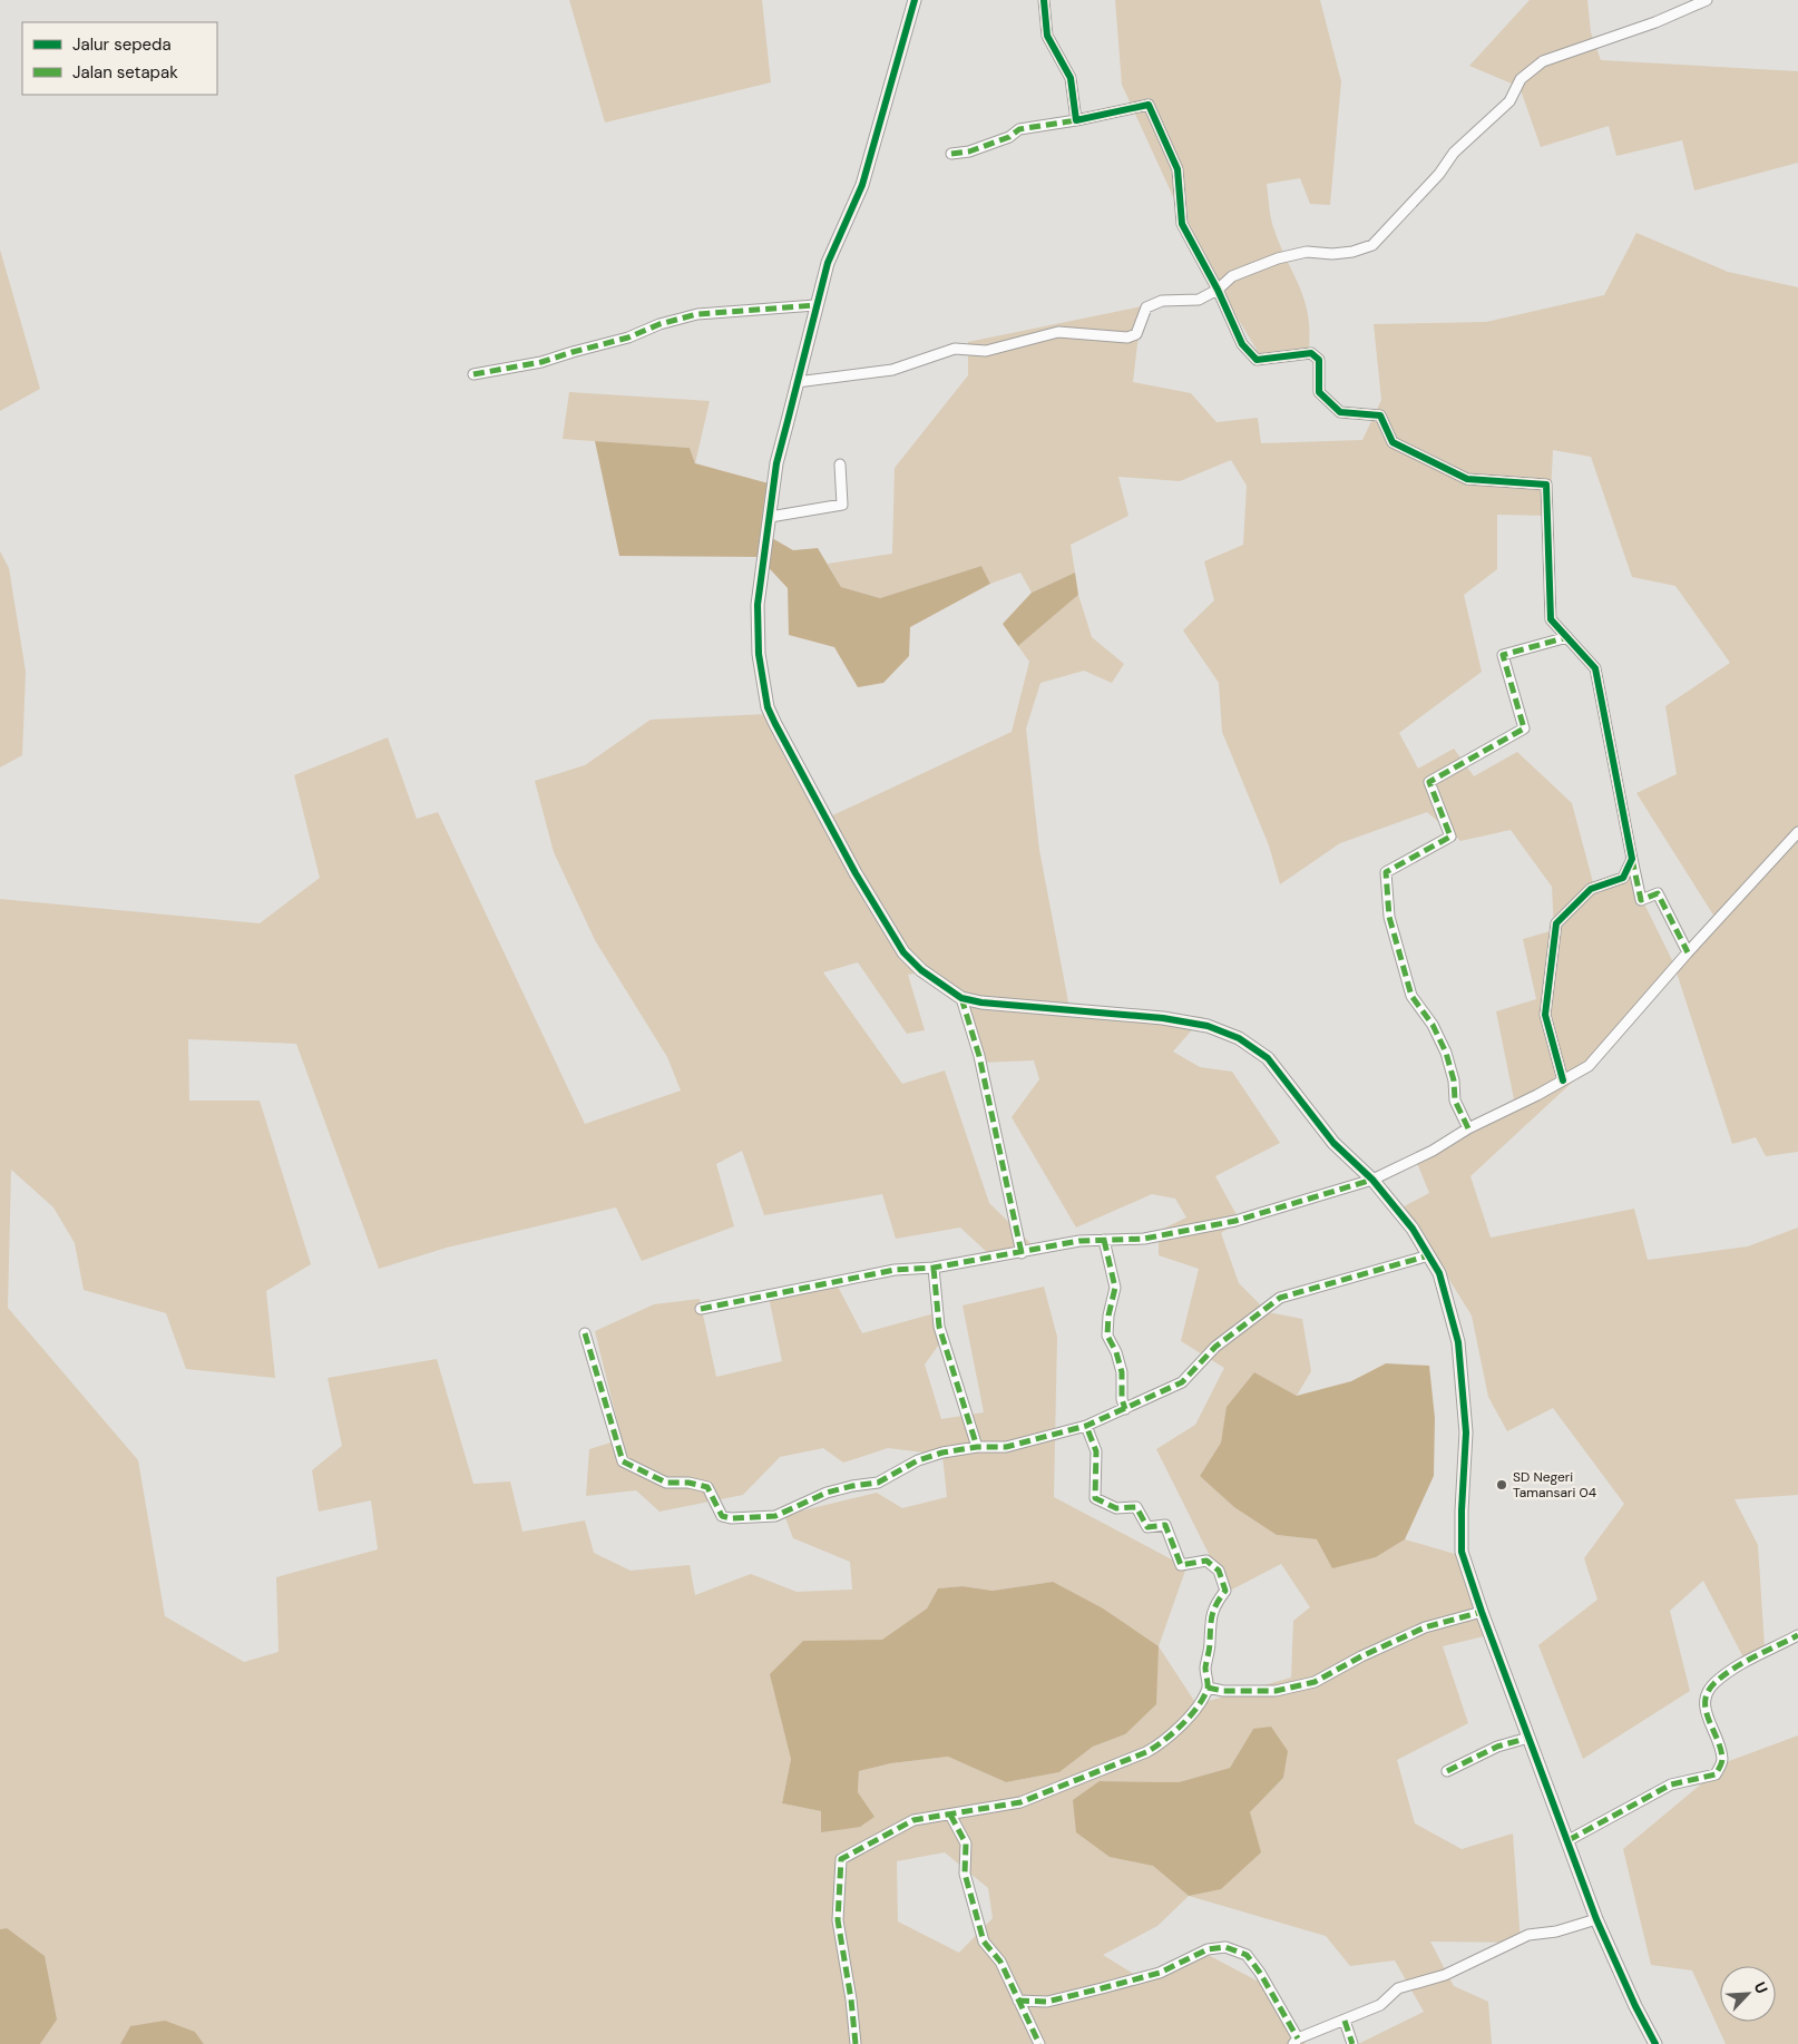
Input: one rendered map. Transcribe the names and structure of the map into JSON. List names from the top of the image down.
{
  "places": ["SD Negeri Tamansari 04"],
  "legend": ["Jalur sepeda", "Jalan setapak"],
  "north": "top right"
}
